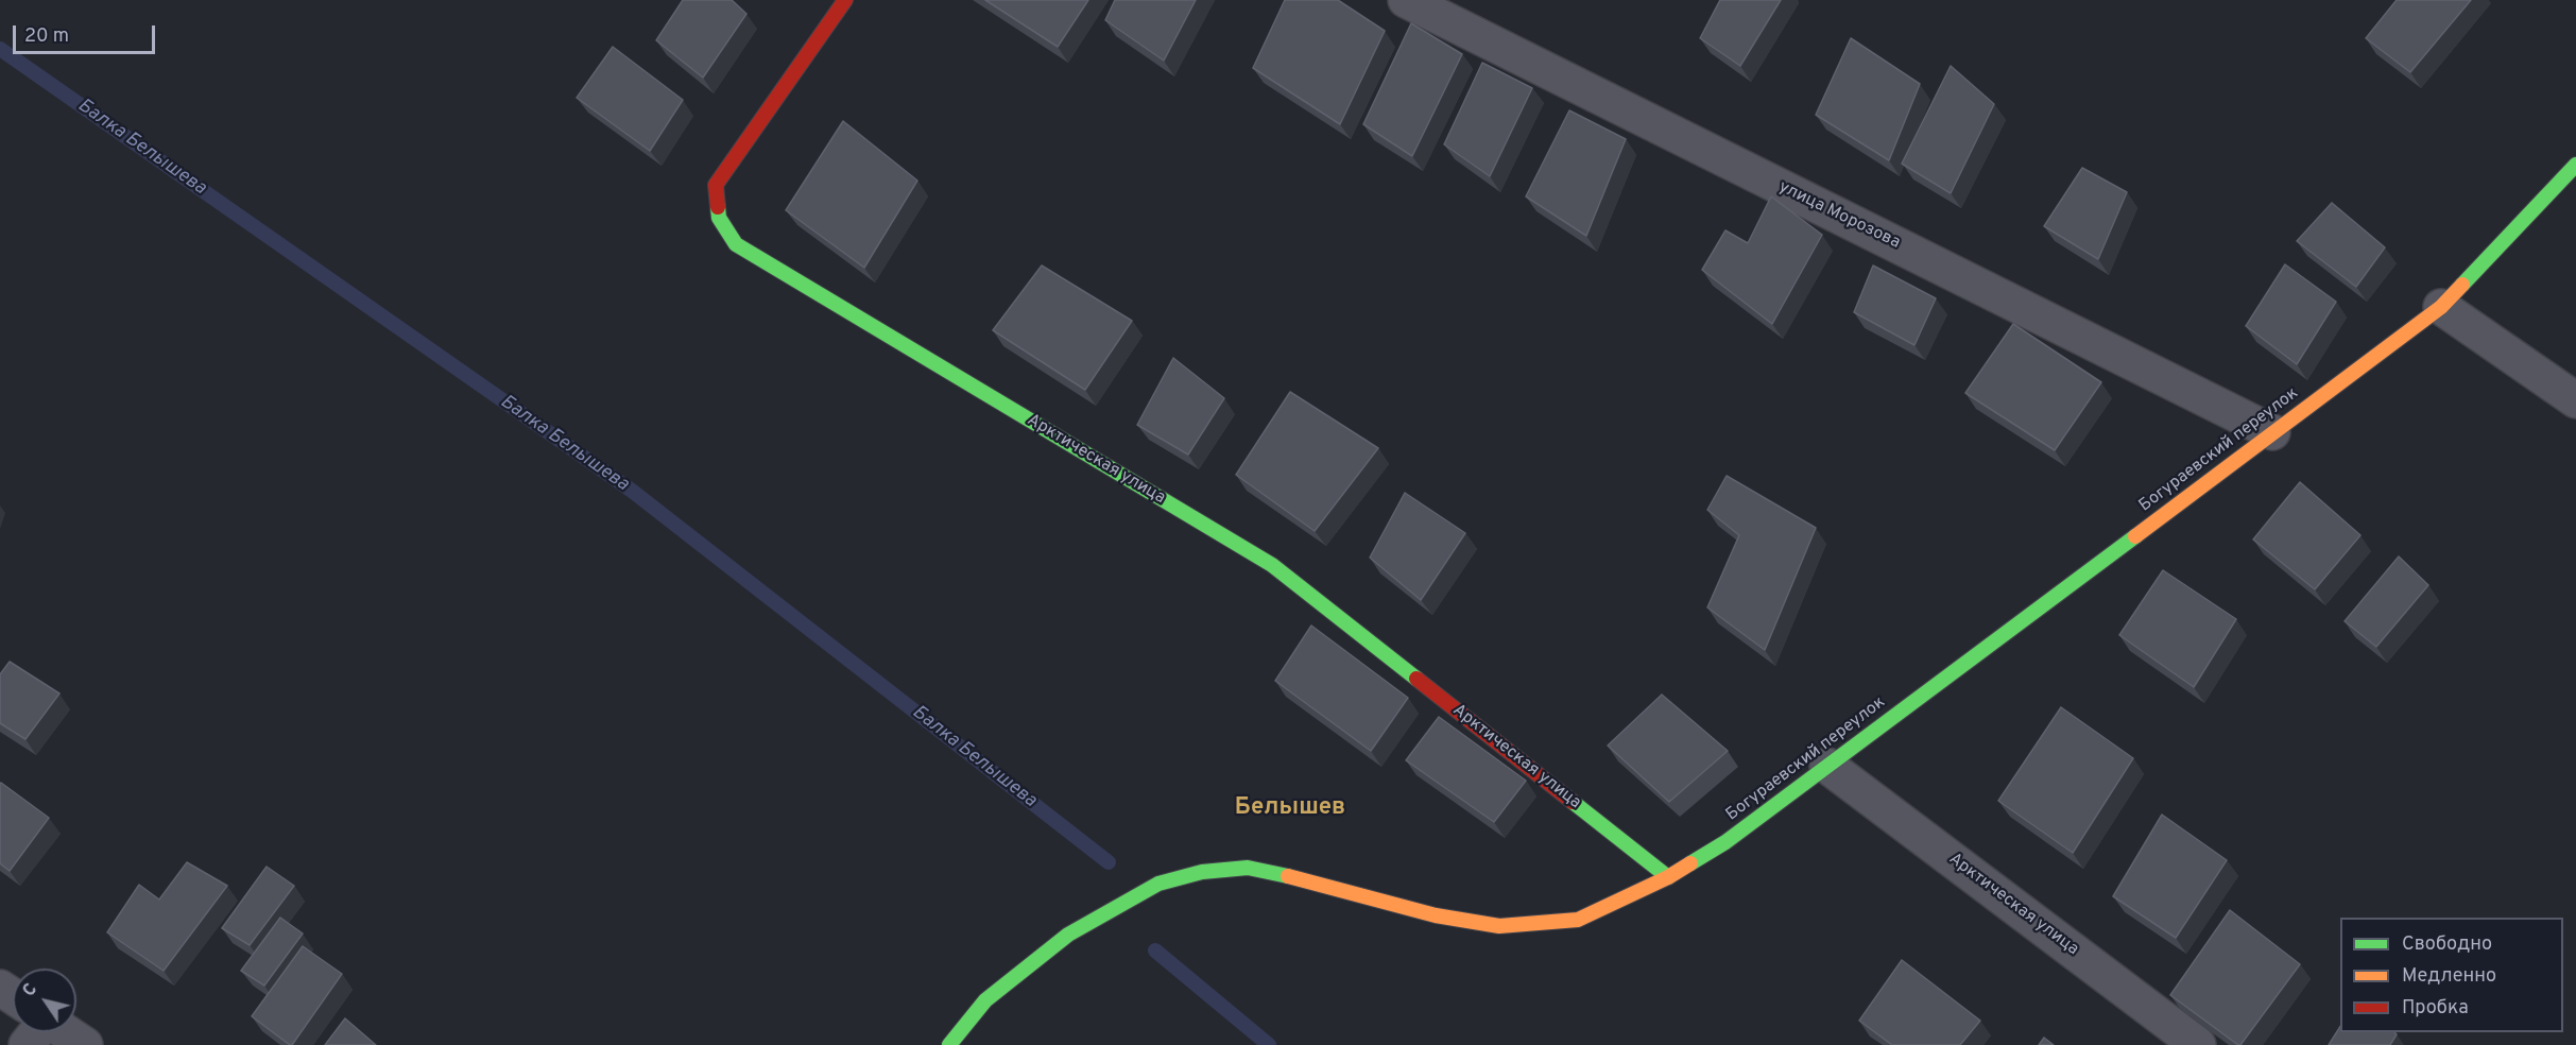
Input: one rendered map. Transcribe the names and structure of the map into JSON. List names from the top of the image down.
{
  "streets": {
    "street": ["улица Морозова", "Богураевский переулок", "Арктическая улица"]
  },
  "crossings": [
    ["улица Морозова", "Богураевский переулок"],
    ["Богураевский переулок", "Арктическая улица"]
  ],
  "districts": ["Белышев"],
  "water": ["Балка Белышева"],
  "legend": ["Свободно", "Медленно", "Пробка"],
  "scale_bar": "20 m",
  "north": "top left"
}
